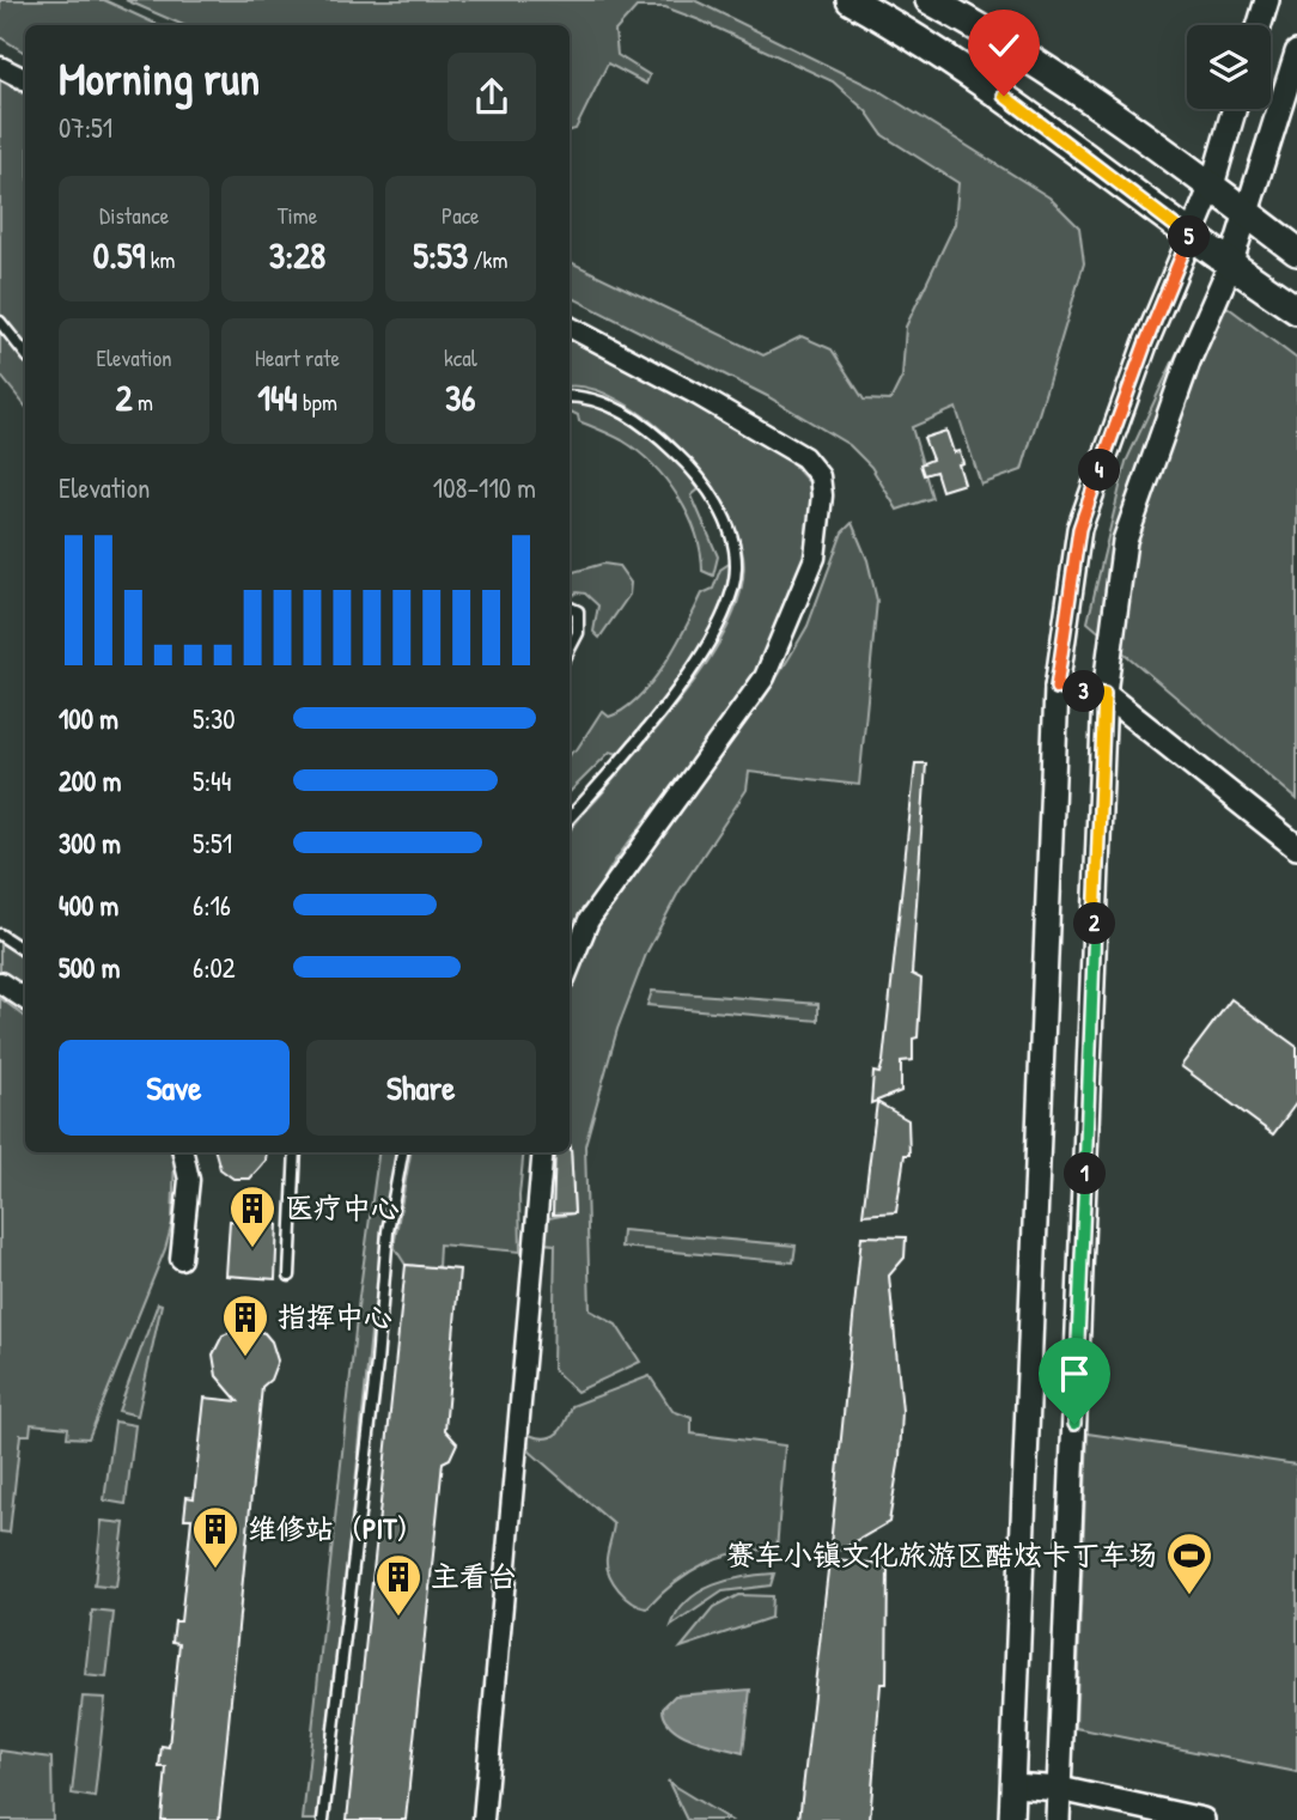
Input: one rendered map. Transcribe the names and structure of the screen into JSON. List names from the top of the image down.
{
  "places": {
    "building": [
      "医疗中心",
      "指挥中心",
      "维修站（PIT）",
      "主看台"
    ],
    "sports": ["赛车小镇文化旅游区酷炫卡丁车场"]
  },
  "page": {
    "heading": ["Morning run", "07:51"],
    "stats": [
      ["Distance", "0.59 km"],
      ["Time", "3:28"],
      ["Pace", "5:53 /km"],
      ["Elevation", "2 m"],
      ["Heart rate", "144 bpm"],
      ["kcal", "36"]
    ],
    "pins": [
      "5",
      "4",
      "3",
      "2",
      "1"
    ],
    "chart": ["Elevation", "108–110 m"],
    "list": [
      {
        "name": "100 m",
        "note": "5:30"
      },
      {
        "name": "200 m",
        "note": "5:44"
      },
      {
        "name": "300 m",
        "note": "5:51"
      },
      {
        "name": "400 m",
        "note": "6:16"
      },
      {
        "name": "500 m",
        "note": "6:02"
      }
    ],
    "buttons": ["Save", "Share"]
  }
}
